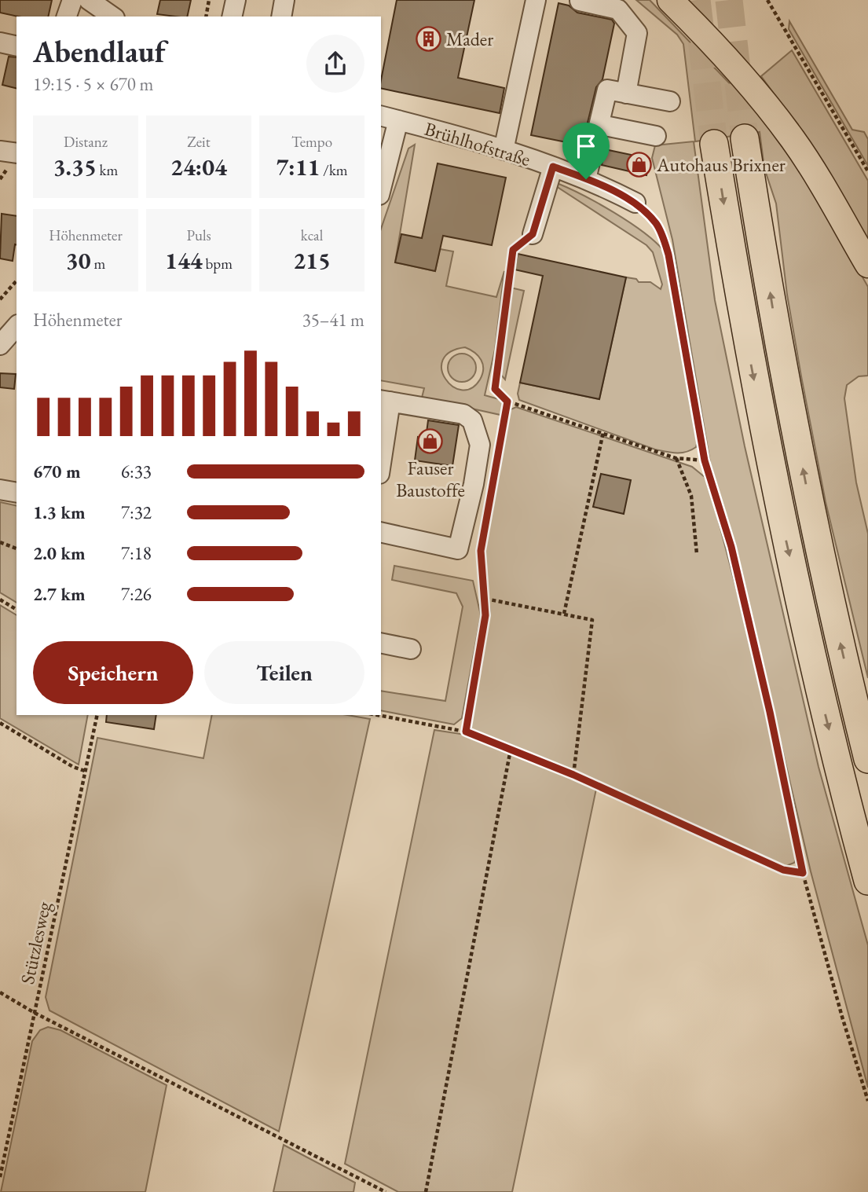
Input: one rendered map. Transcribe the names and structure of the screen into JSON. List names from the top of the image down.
{
  "streets": {
    "street": ["Brühlhofstraße"],
    "path": ["Stützlesweg"]
  },
  "places": {
    "building": ["Mader"],
    "shop": ["Autohaus Brixner", "Fauser Baustoffe"]
  },
  "page": {
    "heading": ["Abendlauf", "19:15 · 5 × 670 m"],
    "stats": [
      ["Distanz", "3.35 km"],
      ["Zeit", "24:04"],
      ["Tempo", "7:11 /km"],
      ["Höhenmeter", "30 m"],
      ["Puls", "144 bpm"],
      ["kcal", "215"]
    ],
    "chart": ["Höhenmeter", "35–41 m"],
    "list": [
      {
        "name": "670 m",
        "note": "6:33"
      },
      {
        "name": "1.3 km",
        "note": "7:32"
      },
      {
        "name": "2.0 km",
        "note": "7:18"
      },
      {
        "name": "2.7 km",
        "note": "7:26"
      }
    ],
    "buttons": ["Speichern", "Teilen"]
  }
}
